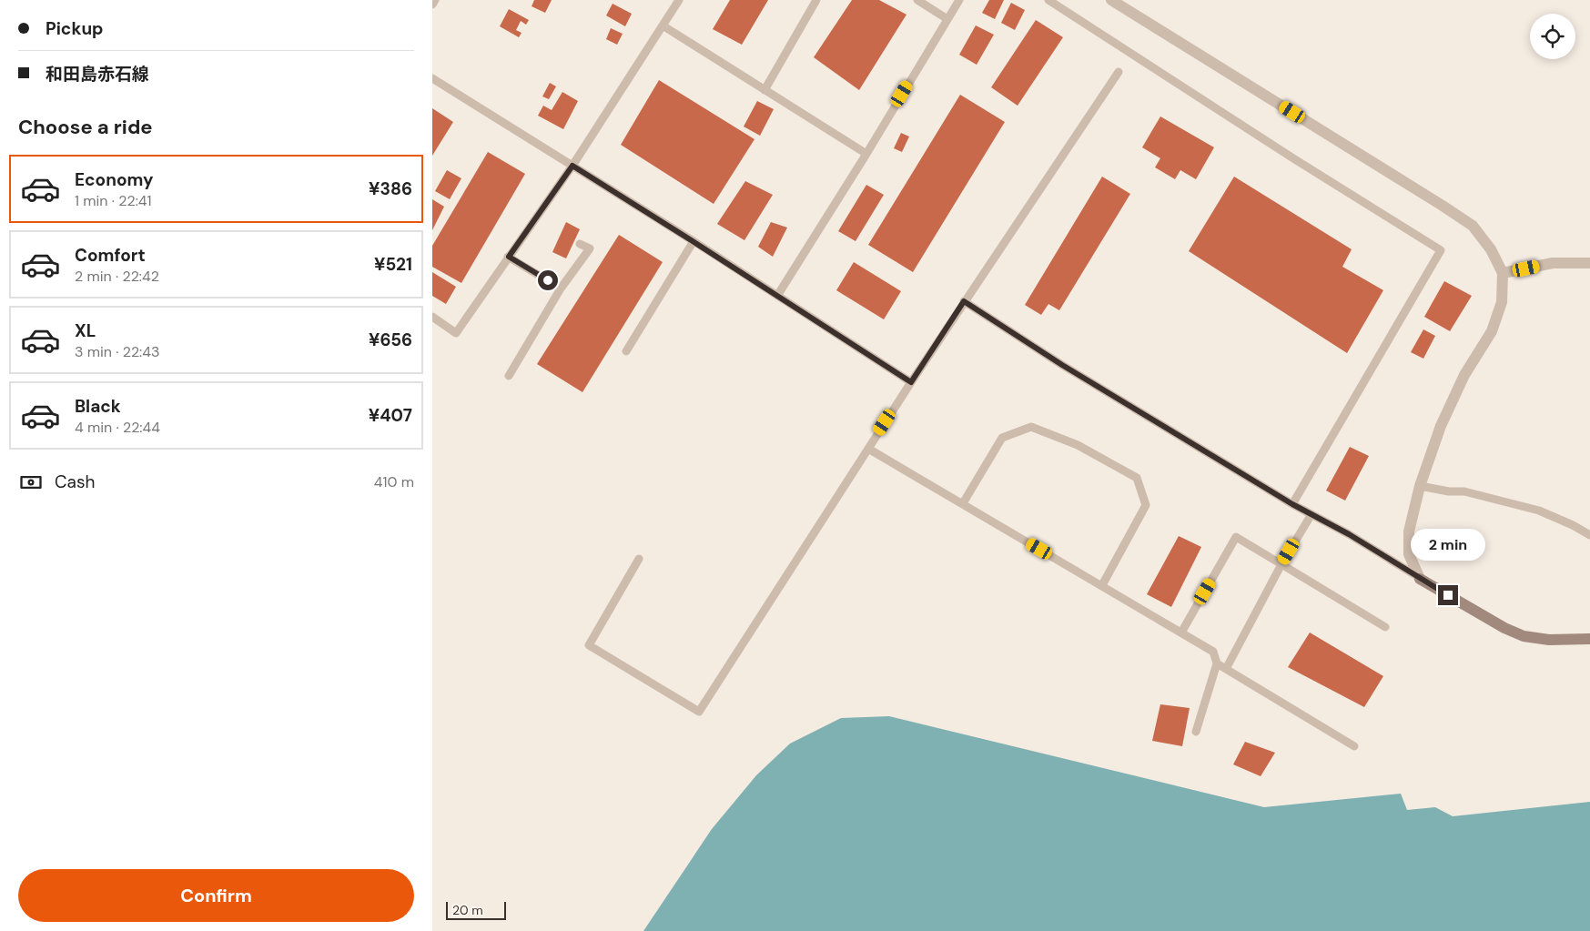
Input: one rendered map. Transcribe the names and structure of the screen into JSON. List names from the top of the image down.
{
  "scale_bar": "20 m",
  "page": {
    "banner": ["Pickup", "和田島赤石線"],
    "heading": "Choose a ride",
    "list": [
      {
        "name": "Economy",
        "note": "1 min · 22:41",
        "value": "¥386"
      },
      {
        "name": "Comfort",
        "note": "2 min · 22:42",
        "value": "¥521"
      },
      {
        "name": "XL",
        "note": "3 min · 22:43",
        "value": "¥656"
      },
      {
        "name": "Black",
        "note": "4 min · 22:44",
        "value": "¥407"
      }
    ],
    "pay": ["Cash", "410 m"],
    "bubble": "2 min",
    "buttons": "Confirm",
    "scale": "20 m"
  }
}
